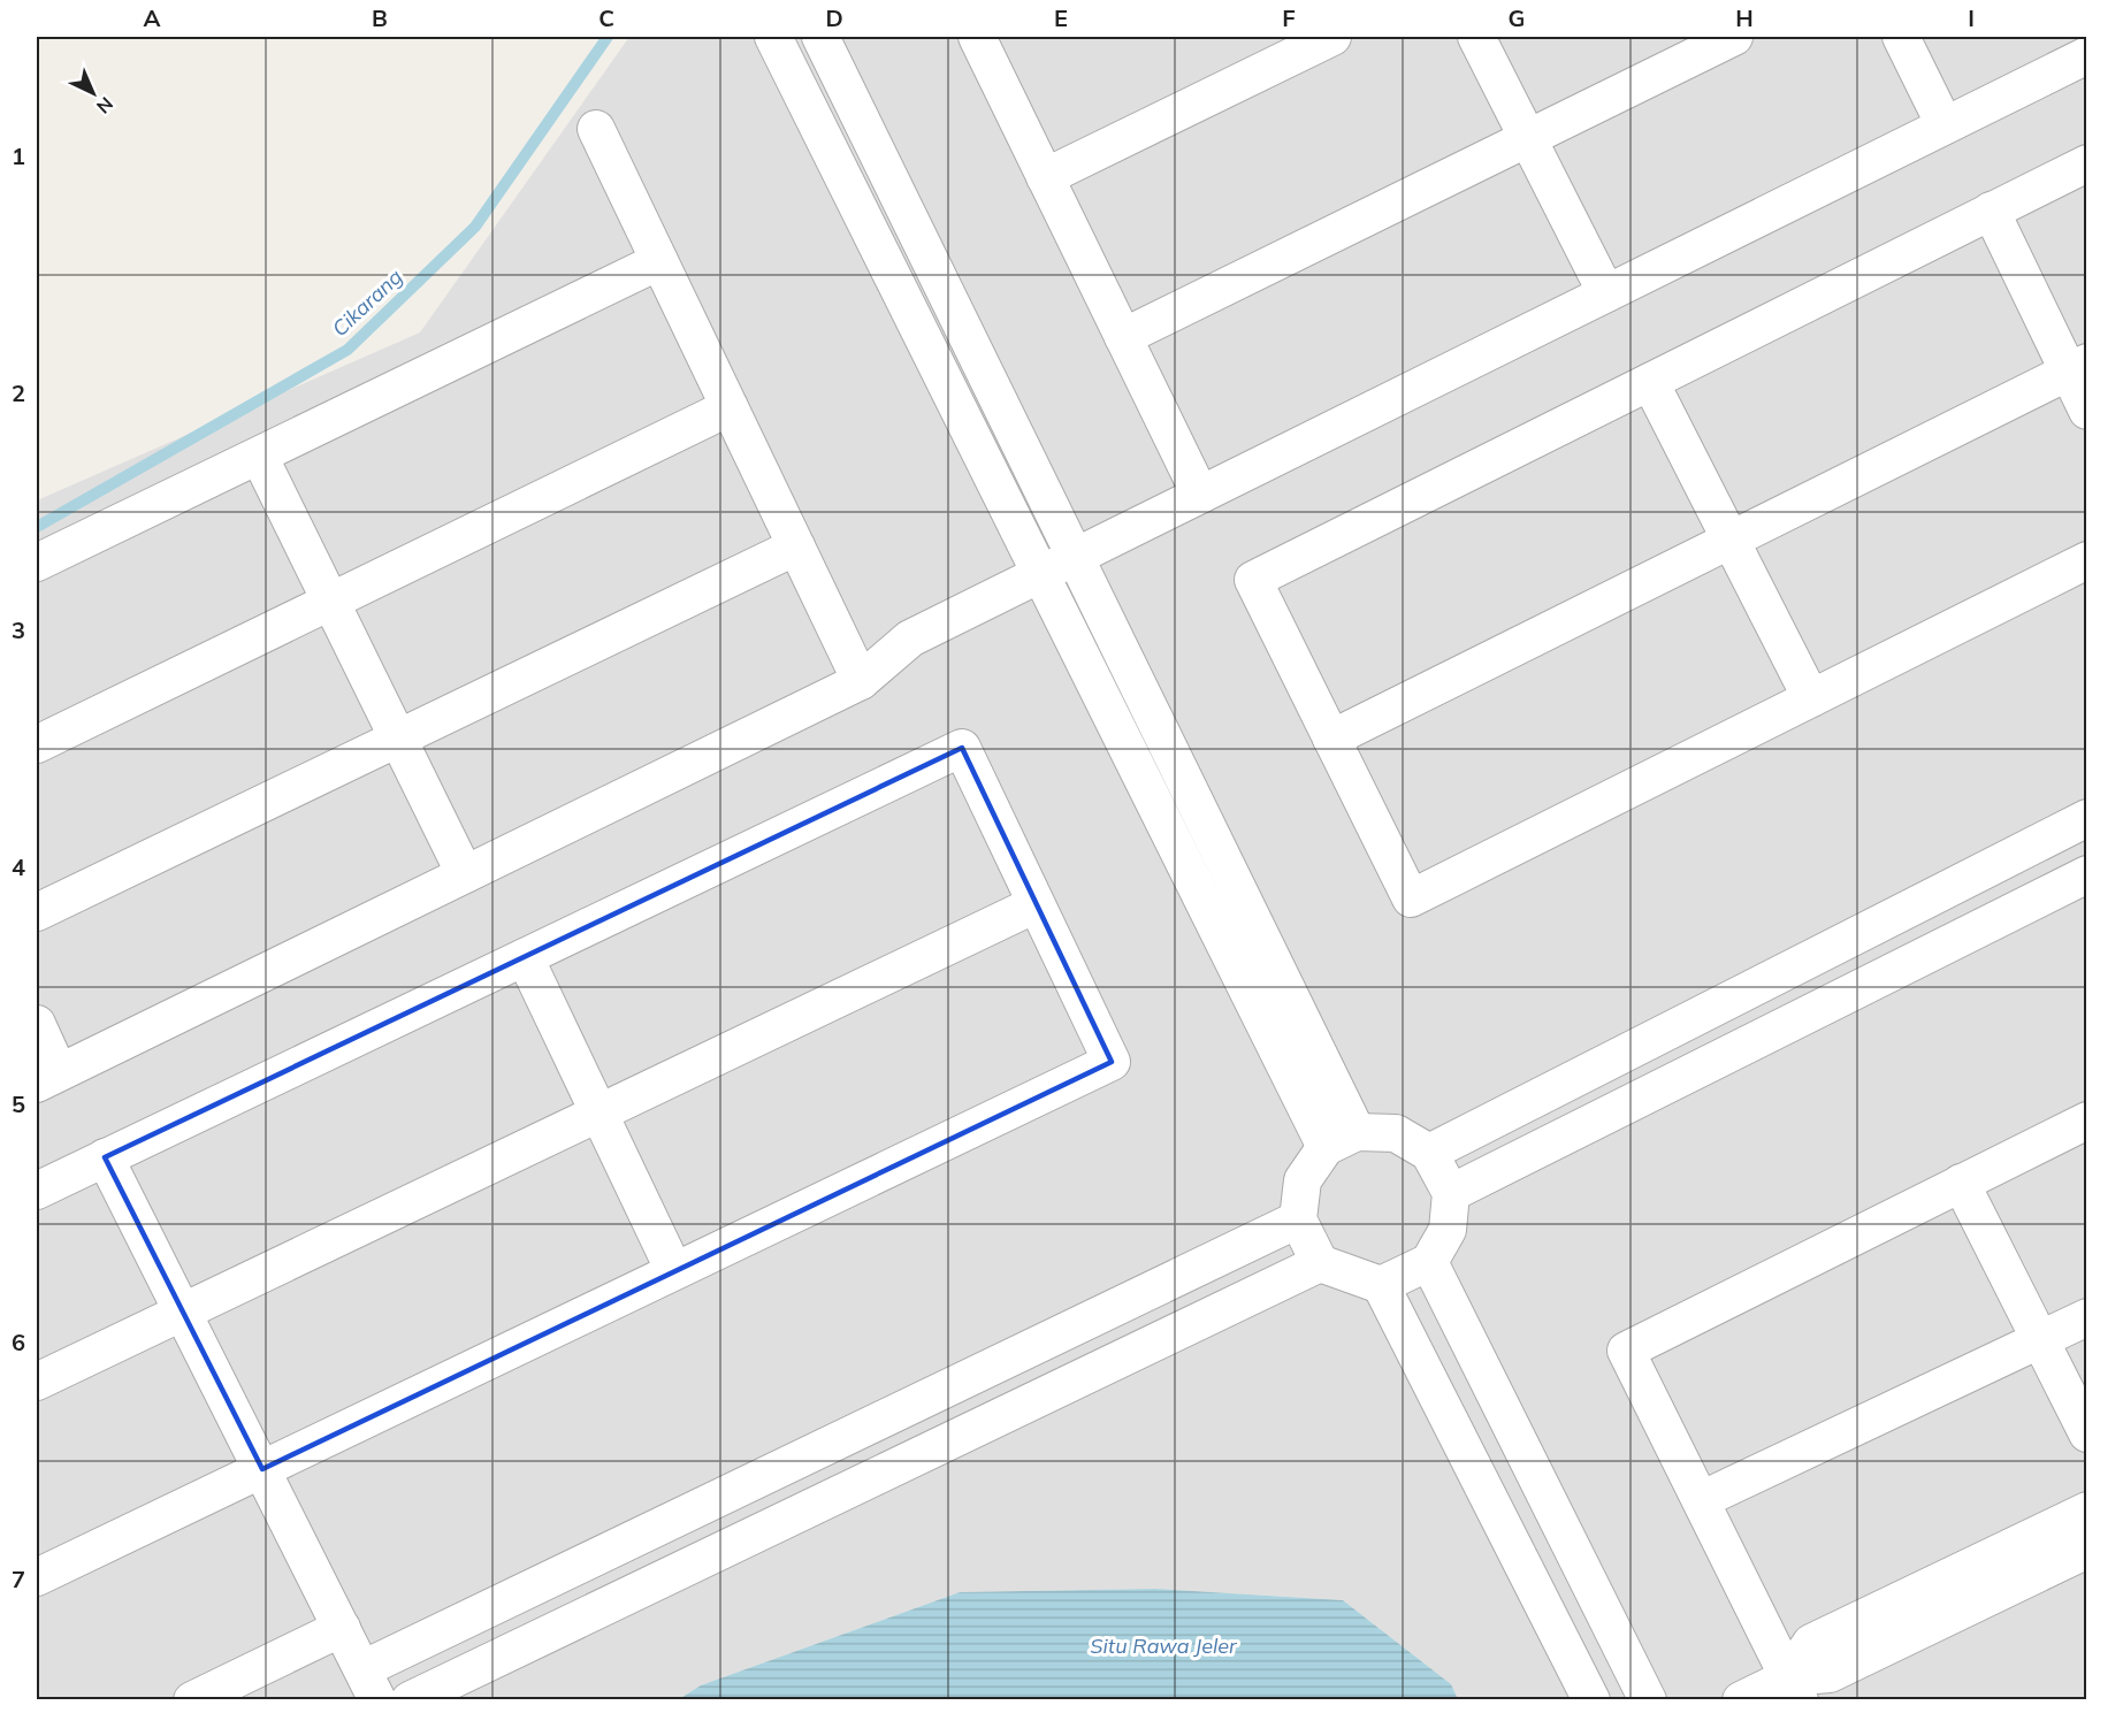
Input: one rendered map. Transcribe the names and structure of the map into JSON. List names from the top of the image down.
{
  "water": ["Cikarang", "Situ Rawa Jeler"],
  "north": "bottom right",
  "grid": {
    "columns": [
      "A",
      "B",
      "C",
      "D",
      "E",
      "F",
      "G",
      "H",
      "I"
    ],
    "rows": [
      "1",
      "2",
      "3",
      "4",
      "5",
      "6",
      "7"
    ]
  }
}
